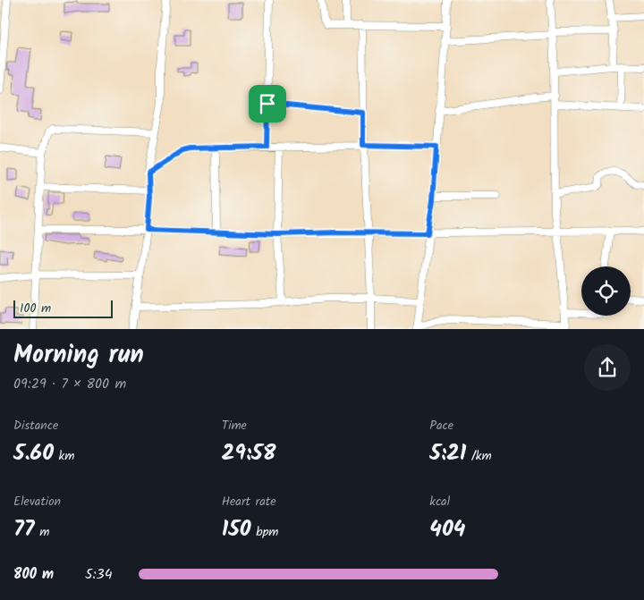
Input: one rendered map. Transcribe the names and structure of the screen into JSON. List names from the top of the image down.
{
  "scale_bar": "100 m",
  "page": {
    "scale": "100 m",
    "heading": ["Morning run", "09:29 · 7 × 800 m"],
    "stats": [
      ["Distance", "5.60 km"],
      ["Time", "29:58"],
      ["Pace", "5:21 /km"],
      ["Elevation", "77 m"],
      ["Heart rate", "150 bpm"],
      ["kcal", "404"]
    ],
    "list": [
      {
        "name": "800 m",
        "note": "5:34"
      }
    ]
  }
}
